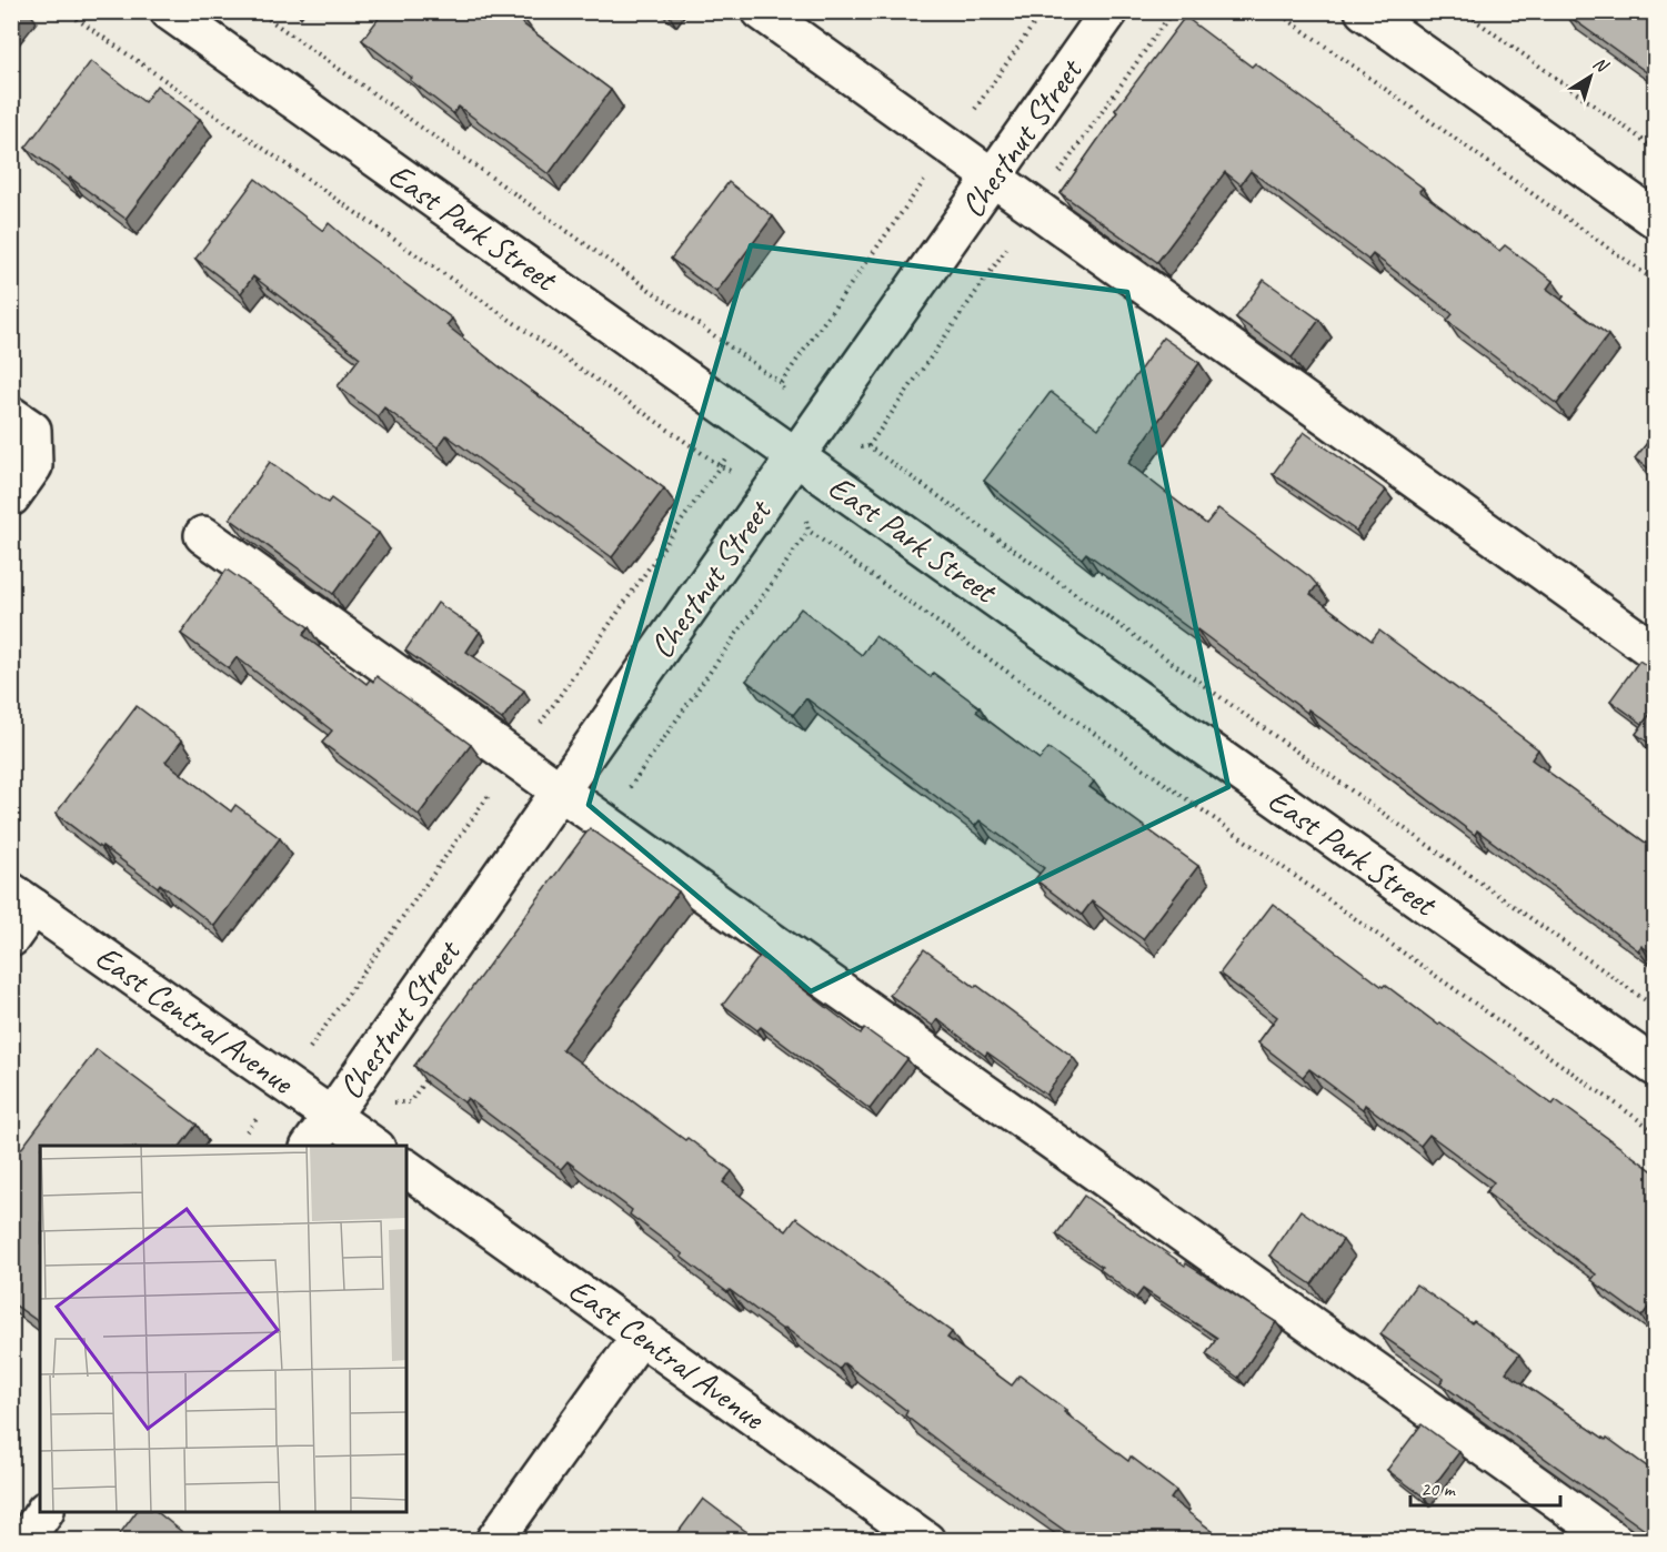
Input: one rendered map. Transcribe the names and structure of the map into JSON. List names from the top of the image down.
{
  "streets": {
    "street": ["Chestnut Street", "East Park Street", "East Central Avenue"]
  },
  "crossings": [
    ["Chestnut Street", "East Park Street"],
    ["Chestnut Street", "East Central Avenue"]
  ],
  "scale_bar": "20 m",
  "north": "top right"
}
